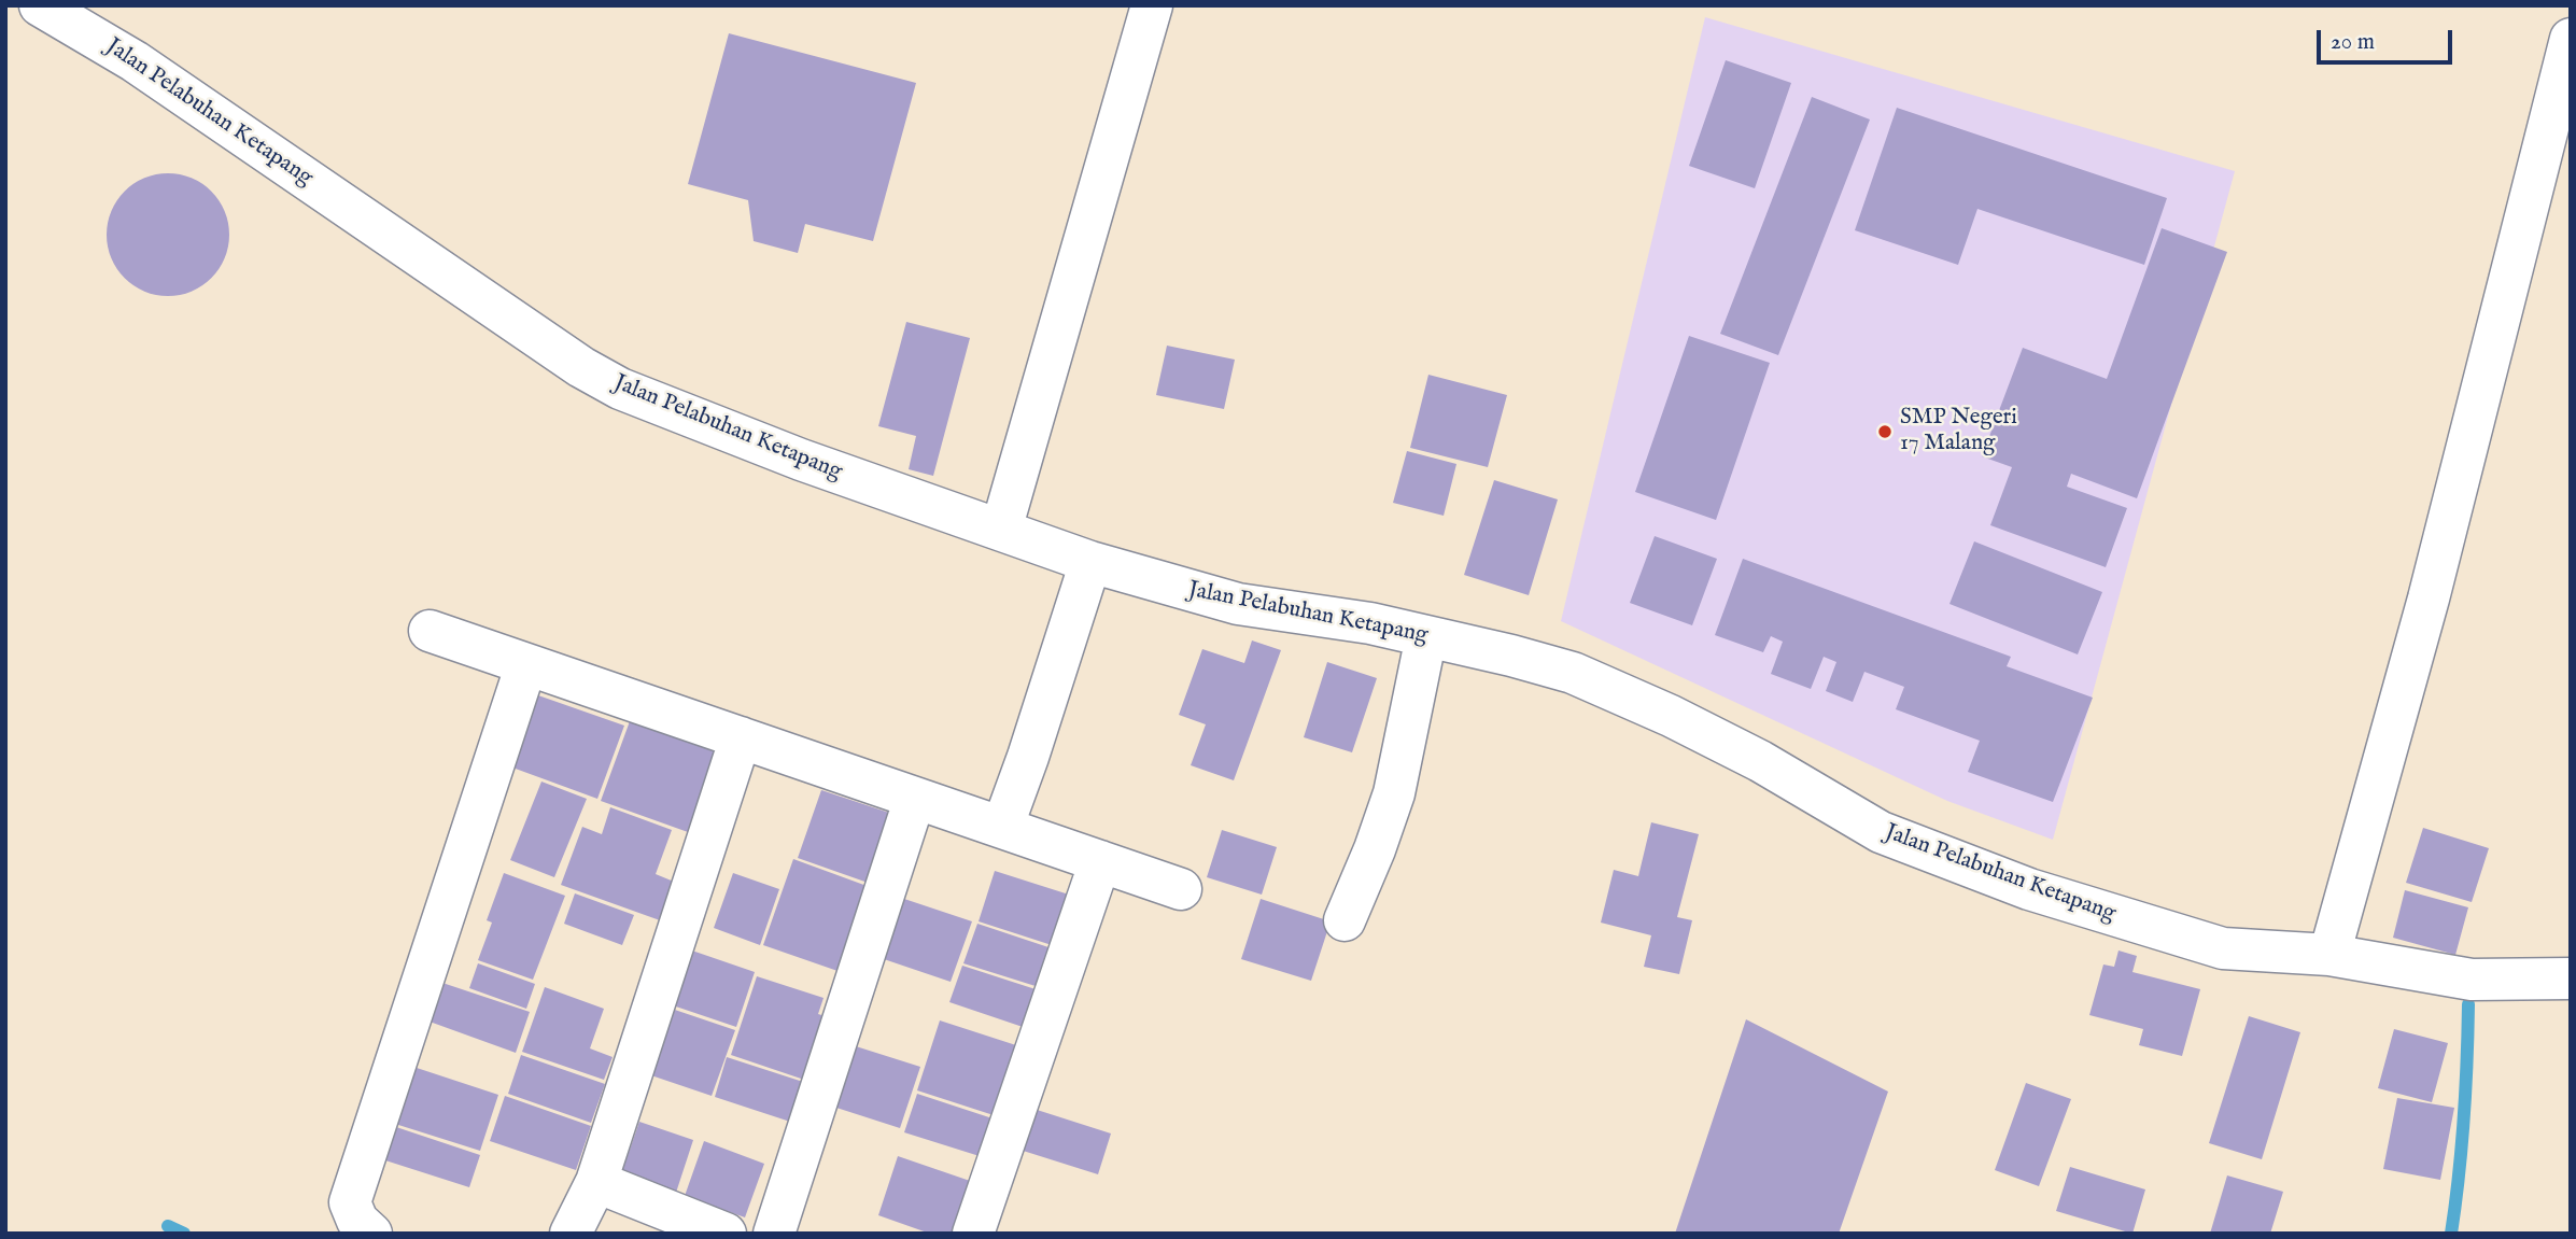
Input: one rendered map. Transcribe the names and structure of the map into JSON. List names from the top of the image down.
{
  "streets": {
    "street": ["Jalan Pelabuhan Ketapang"]
  },
  "places": ["SMP Negeri 17 Malang"],
  "scale_bar": "20 m"
}
